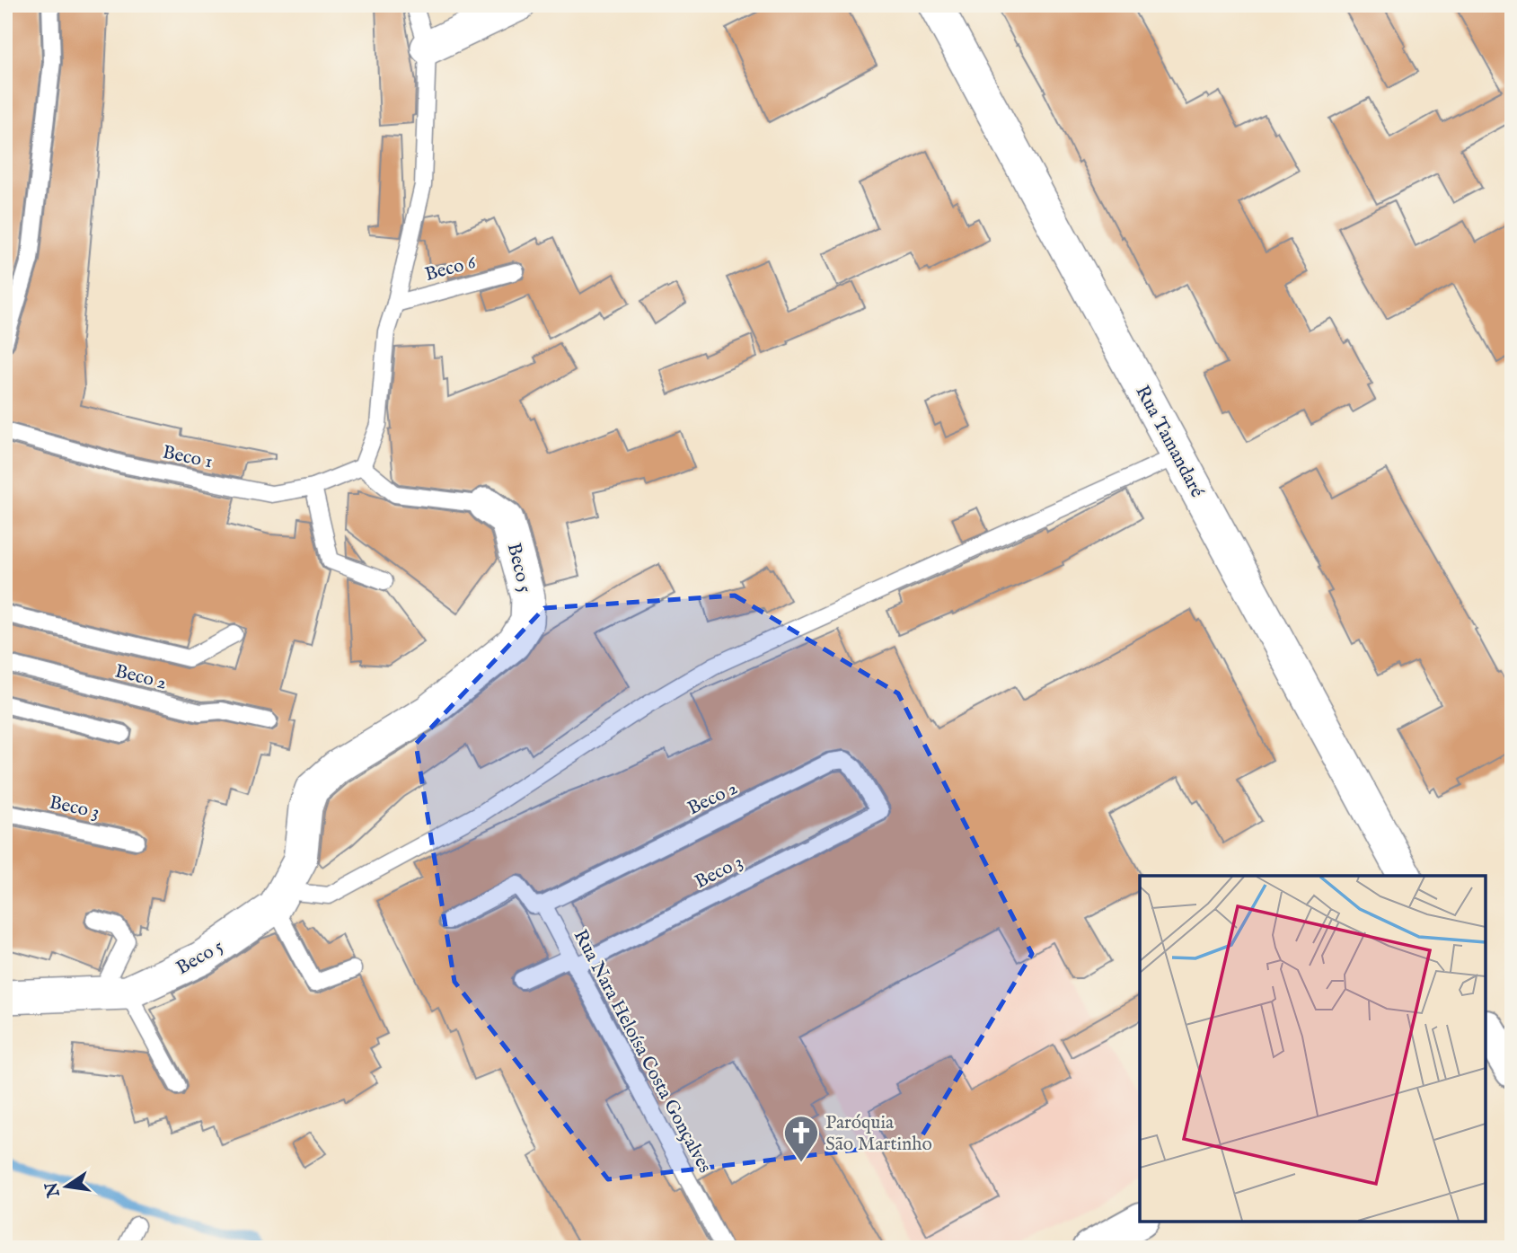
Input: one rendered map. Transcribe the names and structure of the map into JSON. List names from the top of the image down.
{
  "streets": {
    "street": ["Rua Tamandaré", "Beco 5"],
    "lane": [
      "Beco 6",
      "Beco 1",
      "Beco 2",
      "Beco 3",
      "Rua Nara Heloísa Costa Gonçalves"
    ]
  },
  "crossings": [
    ["Beco 1", "Beco 5"],
    ["Beco 2", "Beco 3"],
    ["Beco 2", "Rua Nara Heloísa Costa Gonçalves"],
    ["Beco 3", "Rua Nara Heloísa Costa Gonçalves"]
  ],
  "places": {
    "church": ["Paróquia São Martinho"]
  },
  "north": "left"
}
